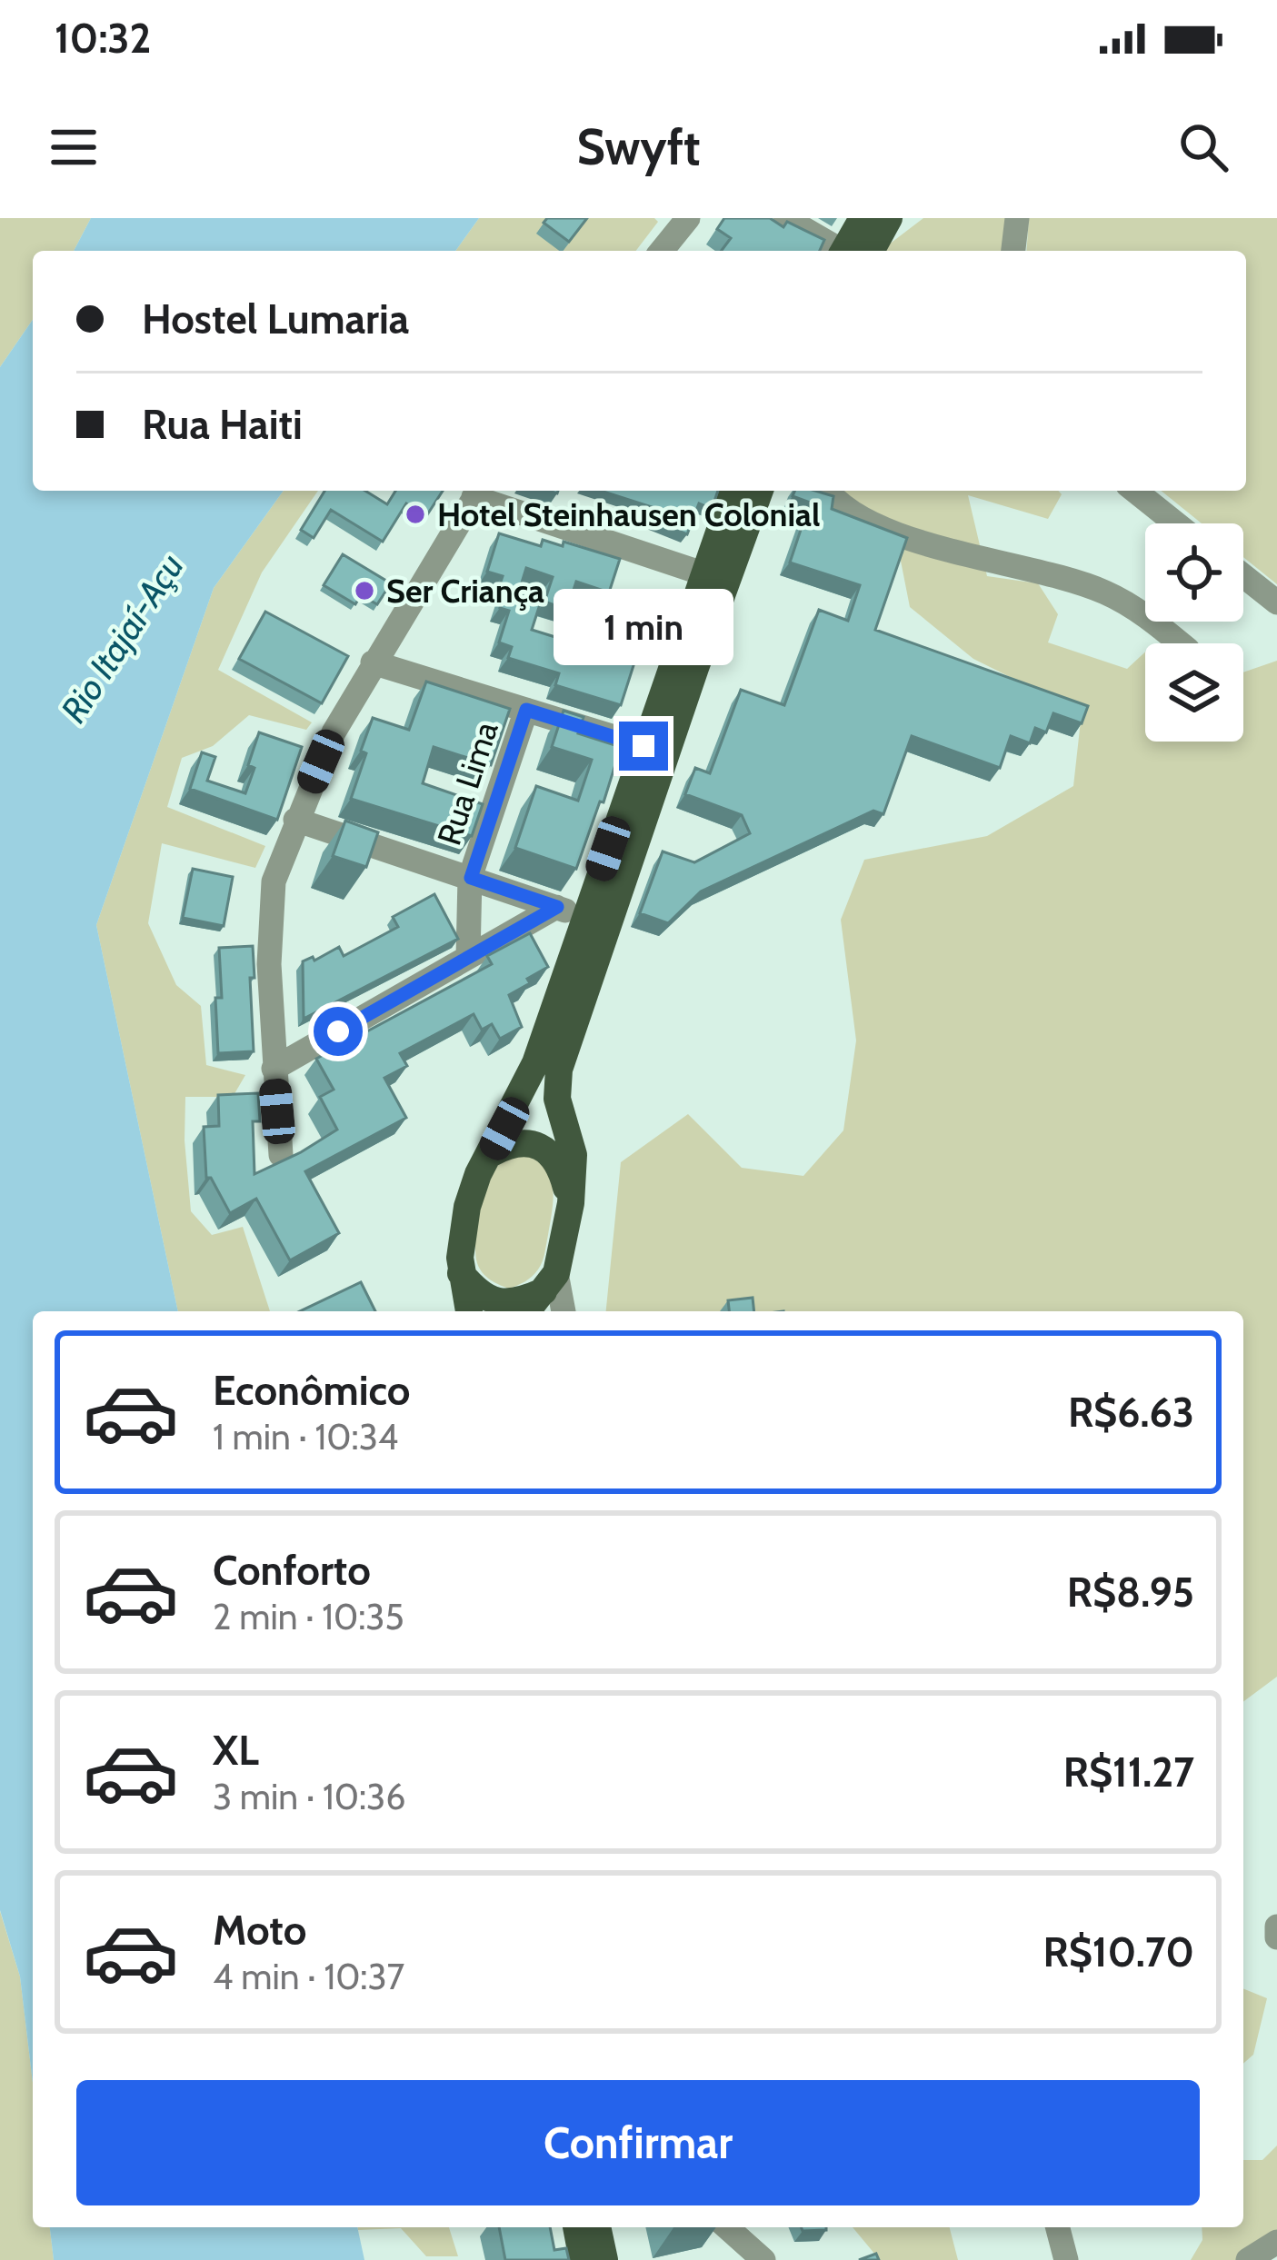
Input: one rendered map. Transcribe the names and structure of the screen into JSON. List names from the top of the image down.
{
  "streets": {
    "street": ["Rua Lima"]
  },
  "water": ["Rio Itajaí-Açu"],
  "places": ["Hotel Steinhausen Colonial", "Ser Criança"],
  "page": {
    "status": "10:32",
    "header": "Swyft",
    "banner": ["Hostel Lumaria", "Rua Haiti"],
    "bubble": "1 min",
    "list": [
      {
        "name": "Econômico",
        "note": "1 min · 10:34",
        "value": "R$6.63"
      },
      {
        "name": "Conforto",
        "note": "2 min · 10:35",
        "value": "R$8.95"
      },
      {
        "name": "XL",
        "note": "3 min · 10:36",
        "value": "R$11.27"
      },
      {
        "name": "Moto",
        "note": "4 min · 10:37",
        "value": "R$10.70"
      }
    ],
    "buttons": "Confirmar"
  }
}
